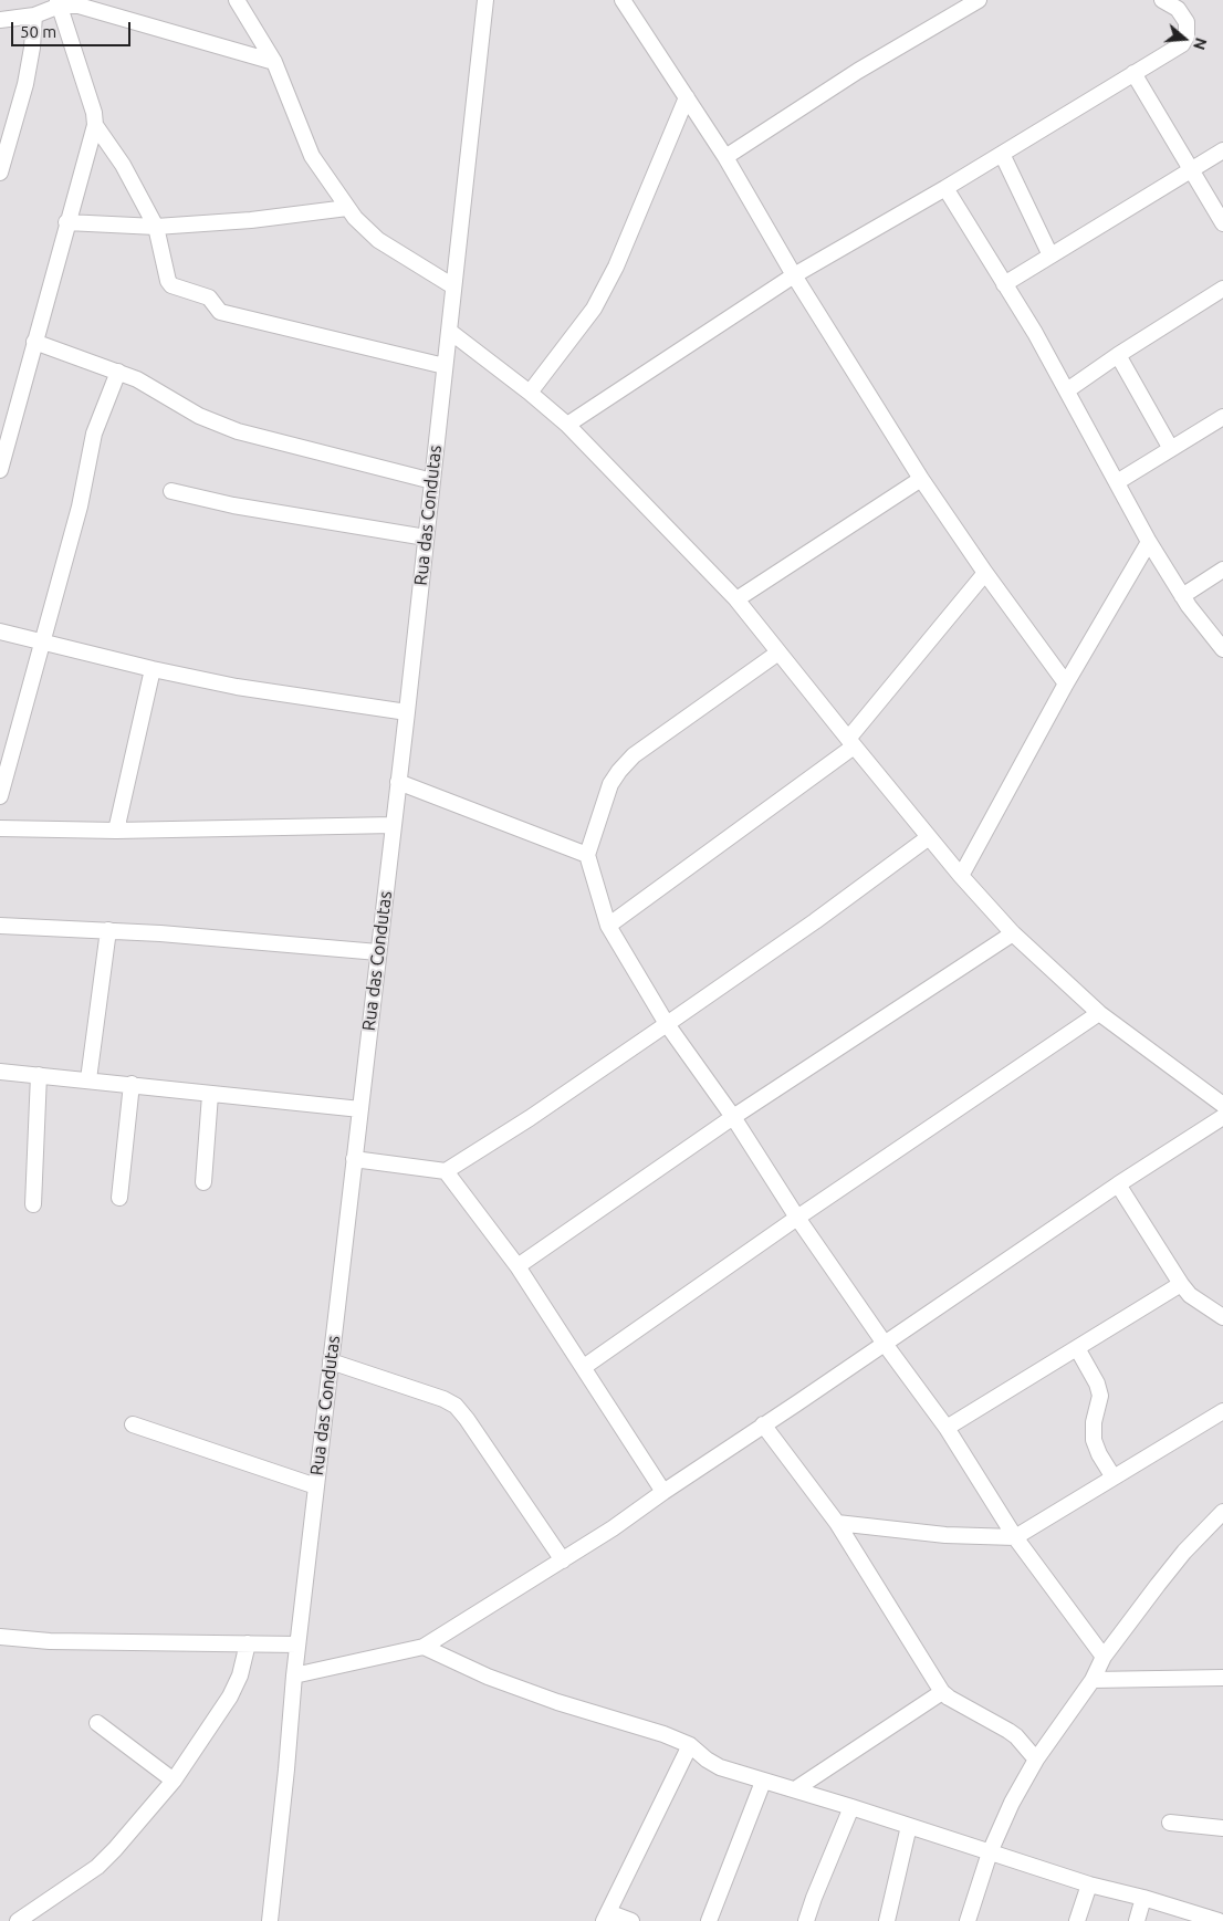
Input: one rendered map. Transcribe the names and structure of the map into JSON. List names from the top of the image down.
{
  "streets": {
    "street": ["Rua das Condutas"]
  },
  "scale_bar": "50 m",
  "north": "right"
}
